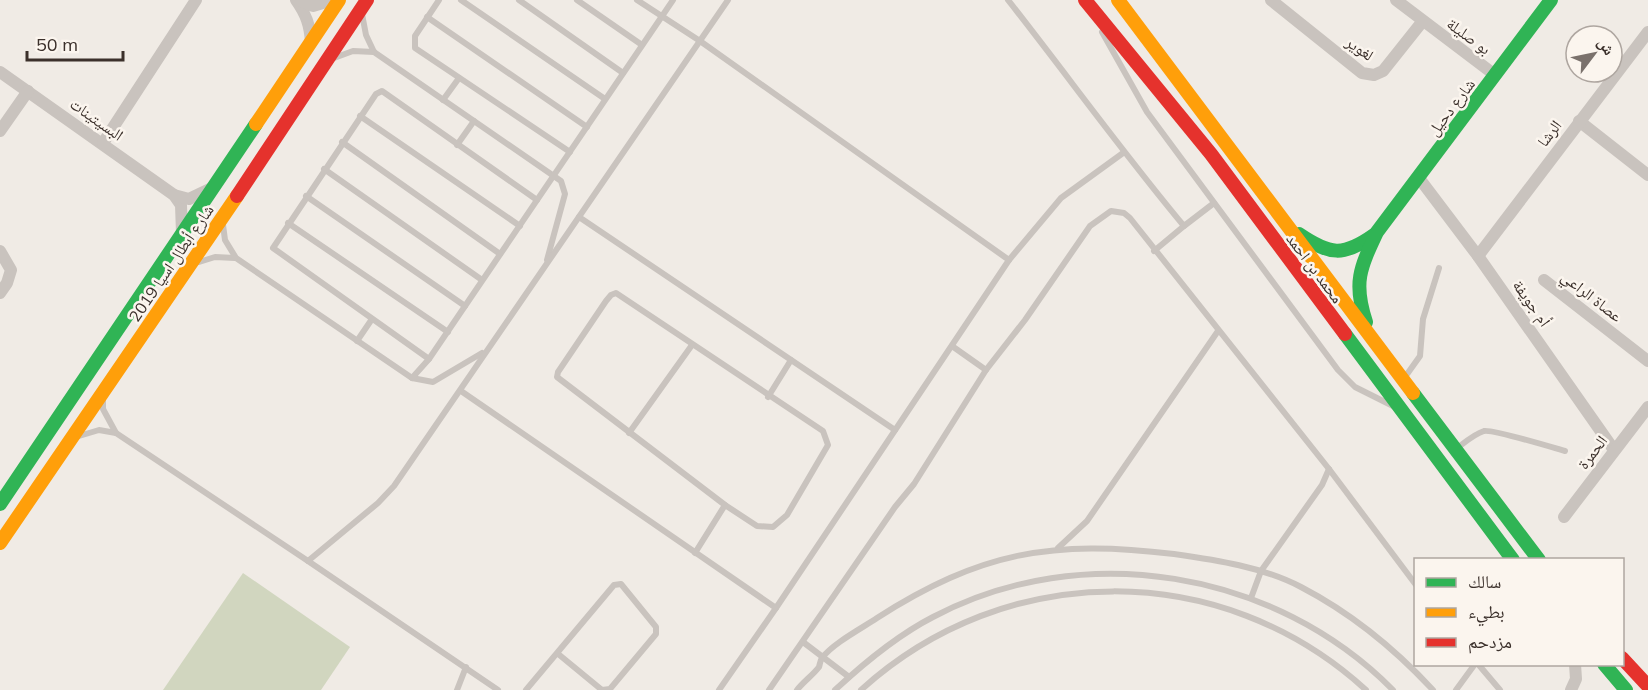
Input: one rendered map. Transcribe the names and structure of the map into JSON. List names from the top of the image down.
{
  "streets": {
    "street": [
      "بو صليلة",
      "لغوير",
      "شارع دحيل",
      "البسيتينات",
      "الرشا",
      "شارع أبطال اسيا 2019",
      "محمد بن احمد",
      "عصاة الراعي",
      "أم جويفة",
      "الحمرة"
    ]
  },
  "crossings": [
    ["بو صليلة", "لغوير"],
    ["بو صليلة", "شارع دحيل"],
    ["شارع دحيل", "محمد بن احمد"],
    ["شارع دحيل", "أم جويفة"],
    ["الرشا", "أم جويفة"],
    ["أم جويفة", "الحمرة"]
  ],
  "legend": ["سالك", "بطيء", "مزدحم"],
  "scale_bar": "50 m",
  "north": "top right"
}
